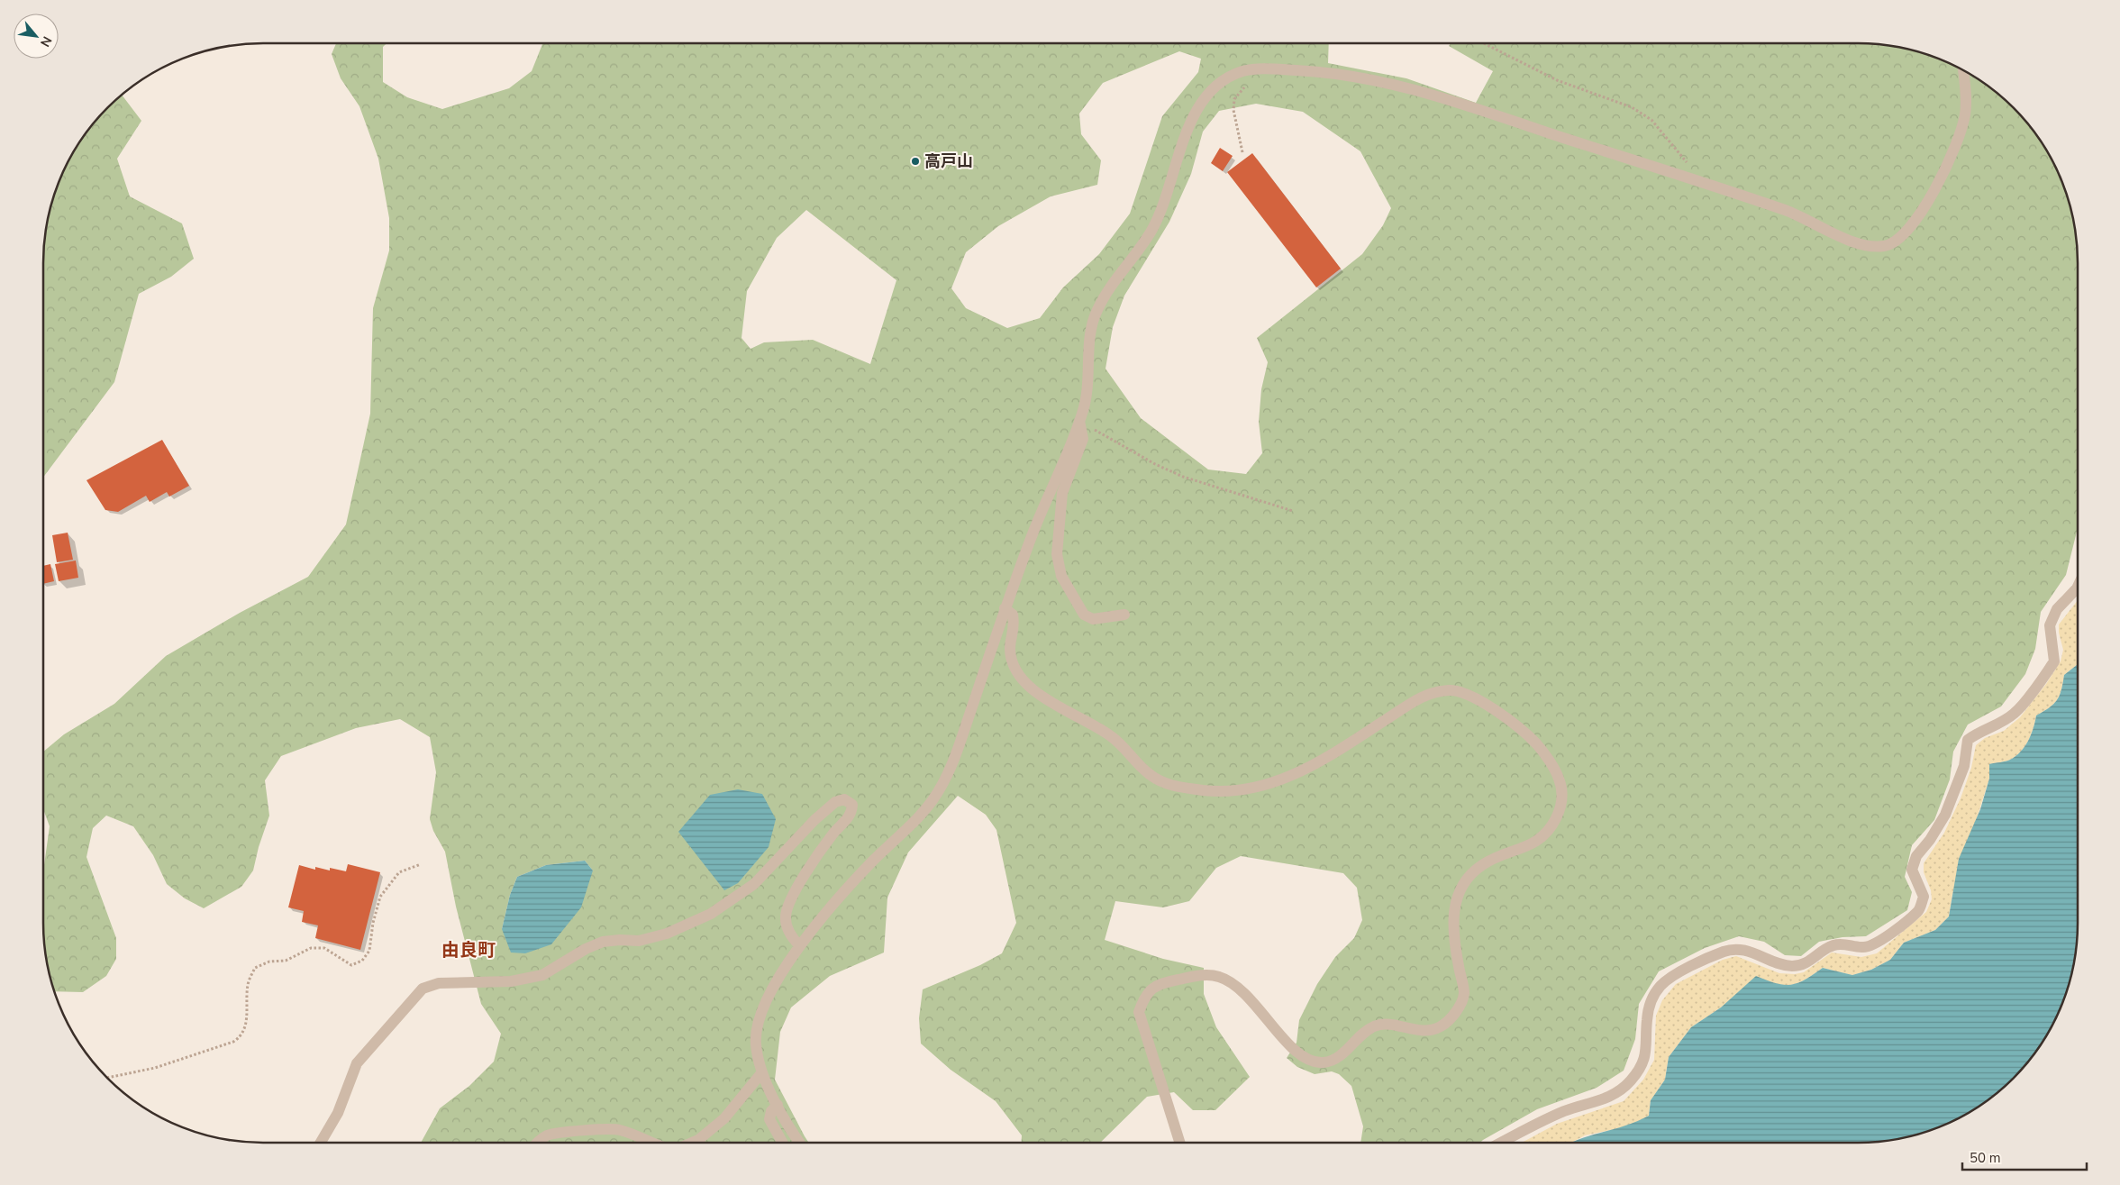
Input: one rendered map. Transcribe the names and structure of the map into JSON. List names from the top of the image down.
{
  "districts": ["由良町"],
  "places": ["高戸山"],
  "scale_bar": "50 m",
  "north": "bottom right"
}
